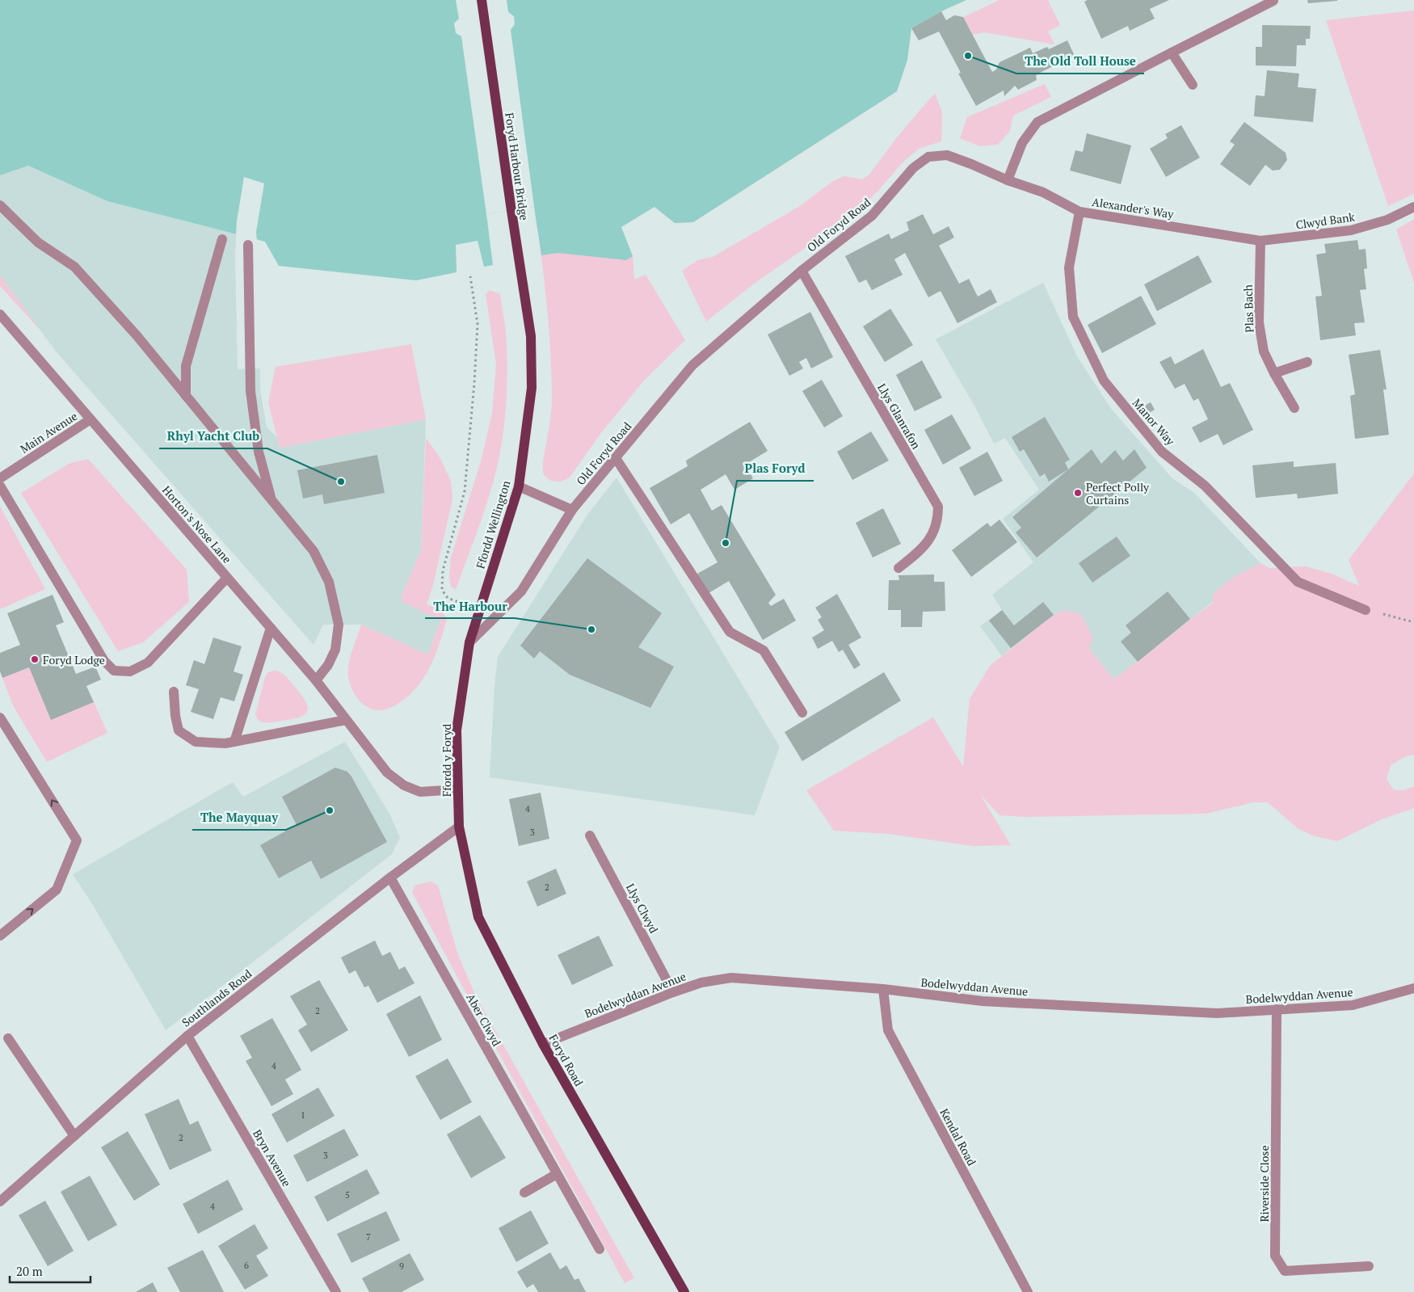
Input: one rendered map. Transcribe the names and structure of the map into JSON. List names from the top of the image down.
{
  "streets": {
    "main road": [
      "Foryd Harbour Bridge",
      "Ffordd Wellington",
      "Ffordd y Foryd",
      "Foryd Road"
    ],
    "street": [
      "Alexander's Way",
      "Clwyd Bank",
      "Old Foryd Road",
      "Plas Bach",
      "Llys Glanrafon",
      "Manor Way",
      "Main Avenue",
      "Horton's Nose Lane",
      "Llys Clwyd",
      "Bodelwyddan Avenue",
      "Southlands Road",
      "Aber Clwyd",
      "Kendal Road",
      "Bryn Avenue",
      "Riverside Close"
    ]
  },
  "crossings": [
    ["Foryd Harbour Bridge", "Ffordd Wellington"],
    ["Alexander's Way", "Clwyd Bank"],
    ["Alexander's Way", "Old Foryd Road"],
    ["Alexander's Way", "Plas Bach"],
    ["Alexander's Way", "Manor Way"],
    ["Clwyd Bank", "Plas Bach"],
    ["Old Foryd Road", "Llys Glanrafon"],
    ["Old Foryd Road", "Ffordd Wellington"],
    ["Main Avenue", "Horton's Nose Lane"],
    ["Horton's Nose Lane", "Ffordd y Foryd"],
    ["Ffordd Wellington", "Ffordd y Foryd"],
    ["Ffordd y Foryd", "Southlands Road"],
    ["Ffordd y Foryd", "Foryd Road"],
    ["Llys Clwyd", "Bodelwyddan Avenue"],
    ["Bodelwyddan Avenue", "Foryd Road"],
    ["Bodelwyddan Avenue", "Kendal Road"],
    ["Bodelwyddan Avenue", "Riverside Close"],
    ["Southlands Road", "Aber Clwyd"],
    ["Southlands Road", "Foryd Road"],
    ["Southlands Road", "Bryn Avenue"]
  ],
  "places": [
    "The Old Toll House",
    "Rhyl Yacht Club",
    "Perfect Polly Curtains",
    "Plas Foryd",
    "The Harbour",
    "Foryd Lodge",
    "The Mayquay"
  ],
  "house_numbers": [
    "4",
    "3",
    "2",
    "2",
    "4",
    "1",
    "2",
    "3",
    "5",
    "4",
    "7",
    "6",
    "9"
  ],
  "scale_bar": "20 m"
}
